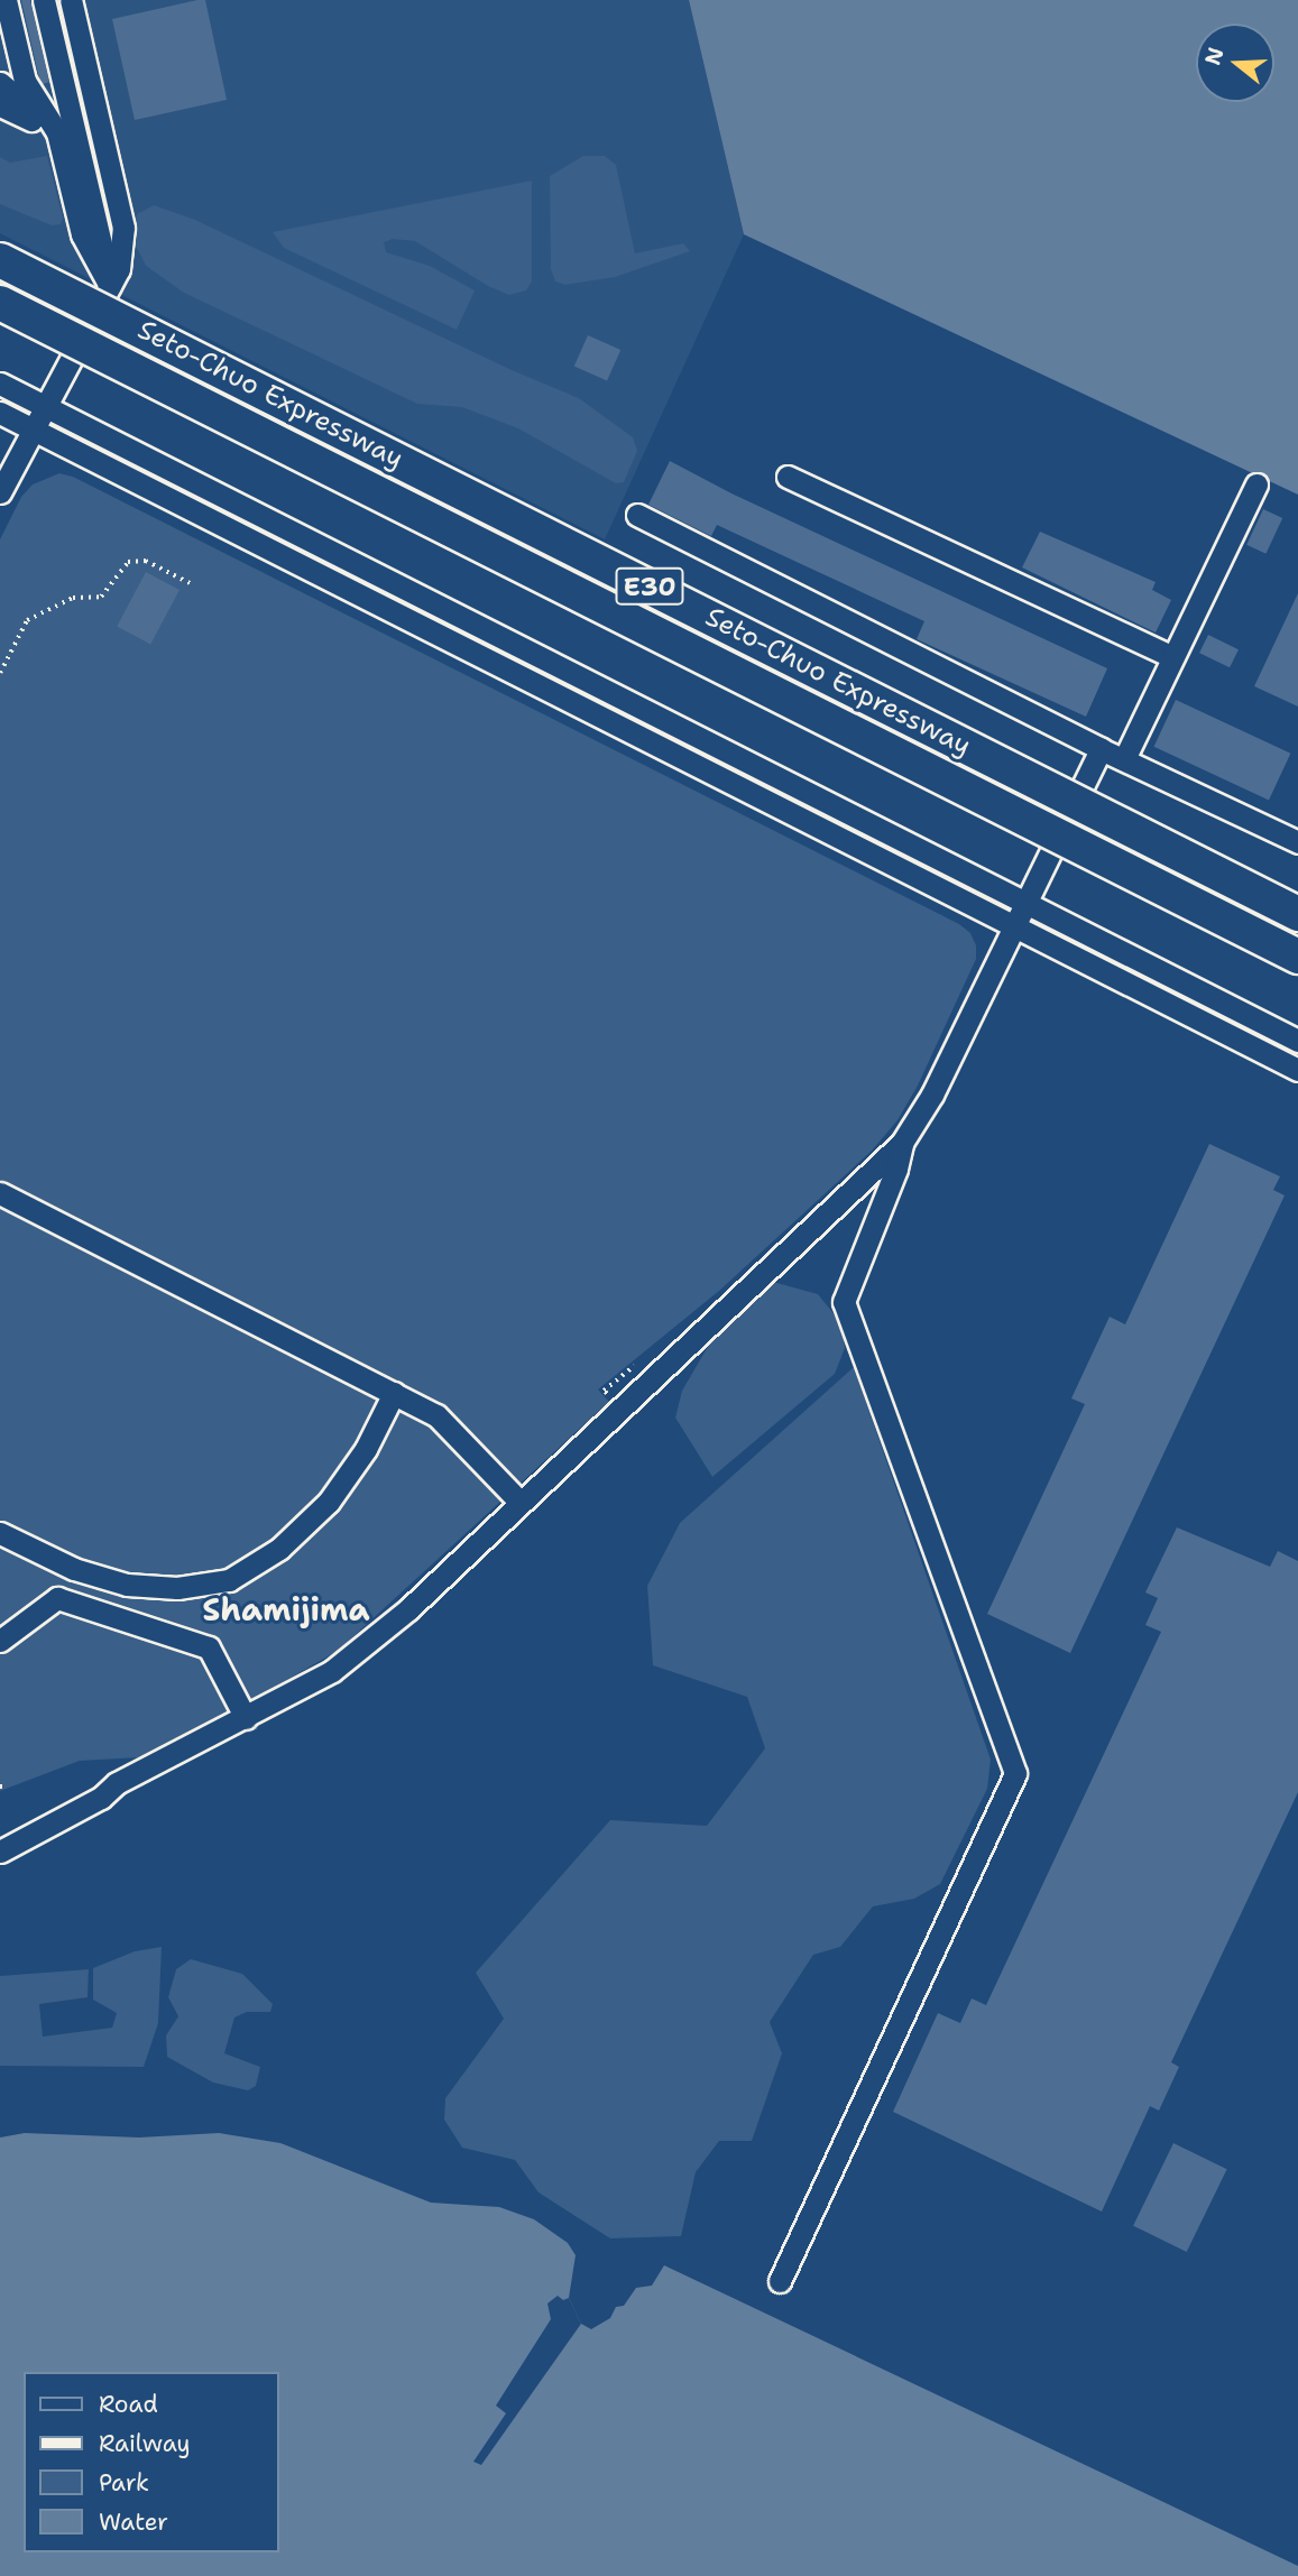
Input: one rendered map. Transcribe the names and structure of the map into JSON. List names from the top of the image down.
{
  "streets": {
    "highway": ["Seto-Chuo Expressway", "E30"]
  },
  "districts": ["Shamijima"],
  "legend": [
    "Road",
    "Railway",
    "Park",
    "Water"
  ],
  "north": "left"
}
